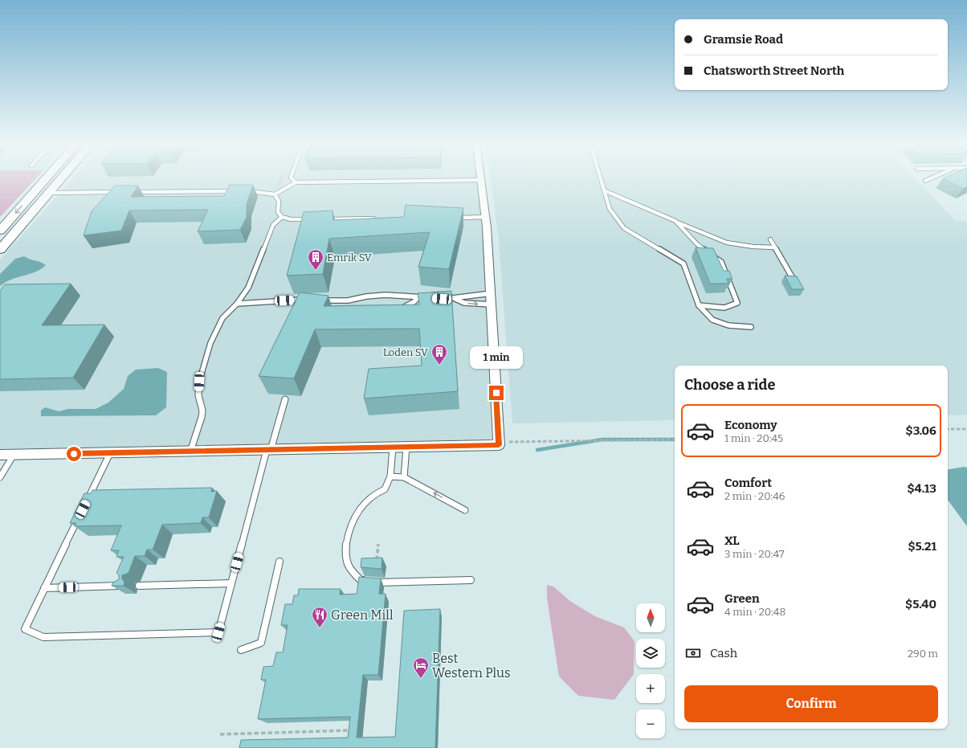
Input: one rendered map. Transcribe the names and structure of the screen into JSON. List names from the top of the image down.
{
  "places": {
    "building": ["Emrik SV", "Loden SV"],
    "restaurant": ["Green Mill"],
    "hotel": ["Best Western Plus"]
  },
  "north": "top",
  "page": {
    "banner": ["Gramsie Road", "Chatsworth Street North"],
    "bubble": "1 min",
    "heading": "Choose a ride",
    "list": [
      {
        "name": "Economy",
        "note": "1 min · 20:45",
        "value": "$3.06"
      },
      {
        "name": "Comfort",
        "note": "2 min · 20:46",
        "value": "$4.13"
      },
      {
        "name": "XL",
        "note": "3 min · 20:47",
        "value": "$5.21"
      },
      {
        "name": "Green",
        "note": "4 min · 20:48",
        "value": "$5.40"
      }
    ],
    "map_buttons": ["+", "−"],
    "pay": ["Cash", "290 m"],
    "buttons": "Confirm"
  }
}
